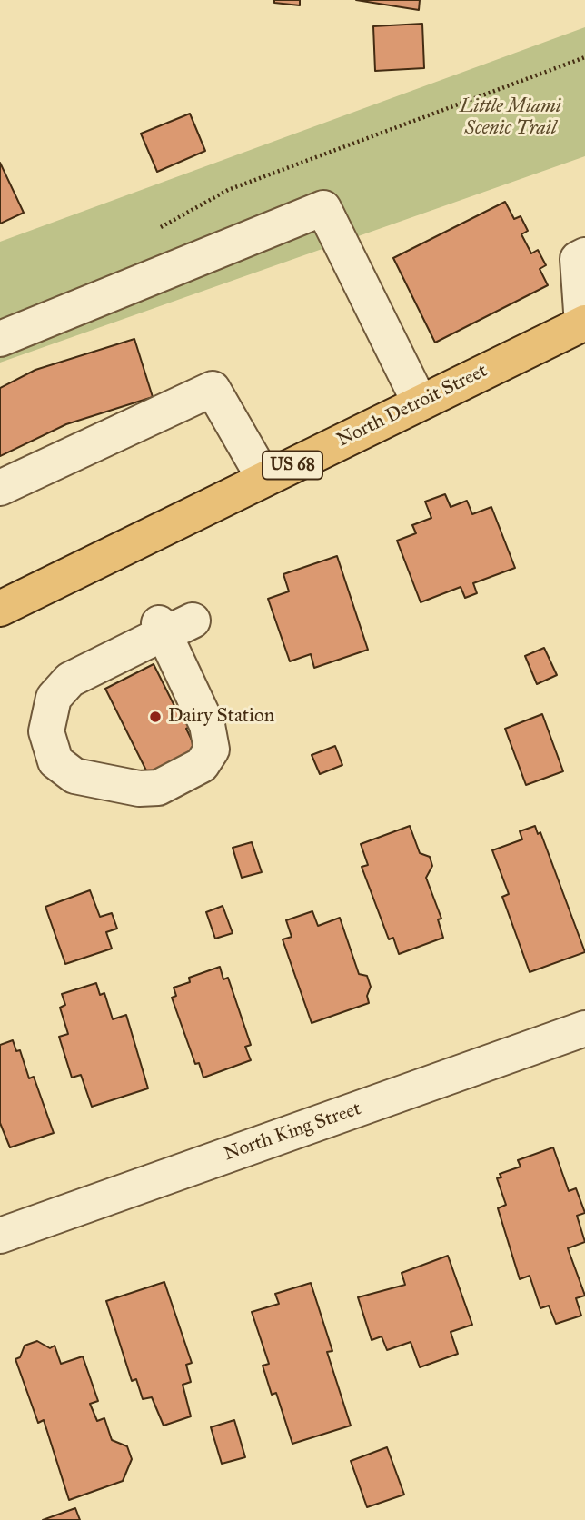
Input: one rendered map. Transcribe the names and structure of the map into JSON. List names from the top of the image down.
{
  "streets": {
    "highway": ["North Detroit Street", "US 68"],
    "street": ["North King Street"]
  },
  "parks": ["Little Miami Scenic Trail"],
  "places": ["Dairy Station"]
}
